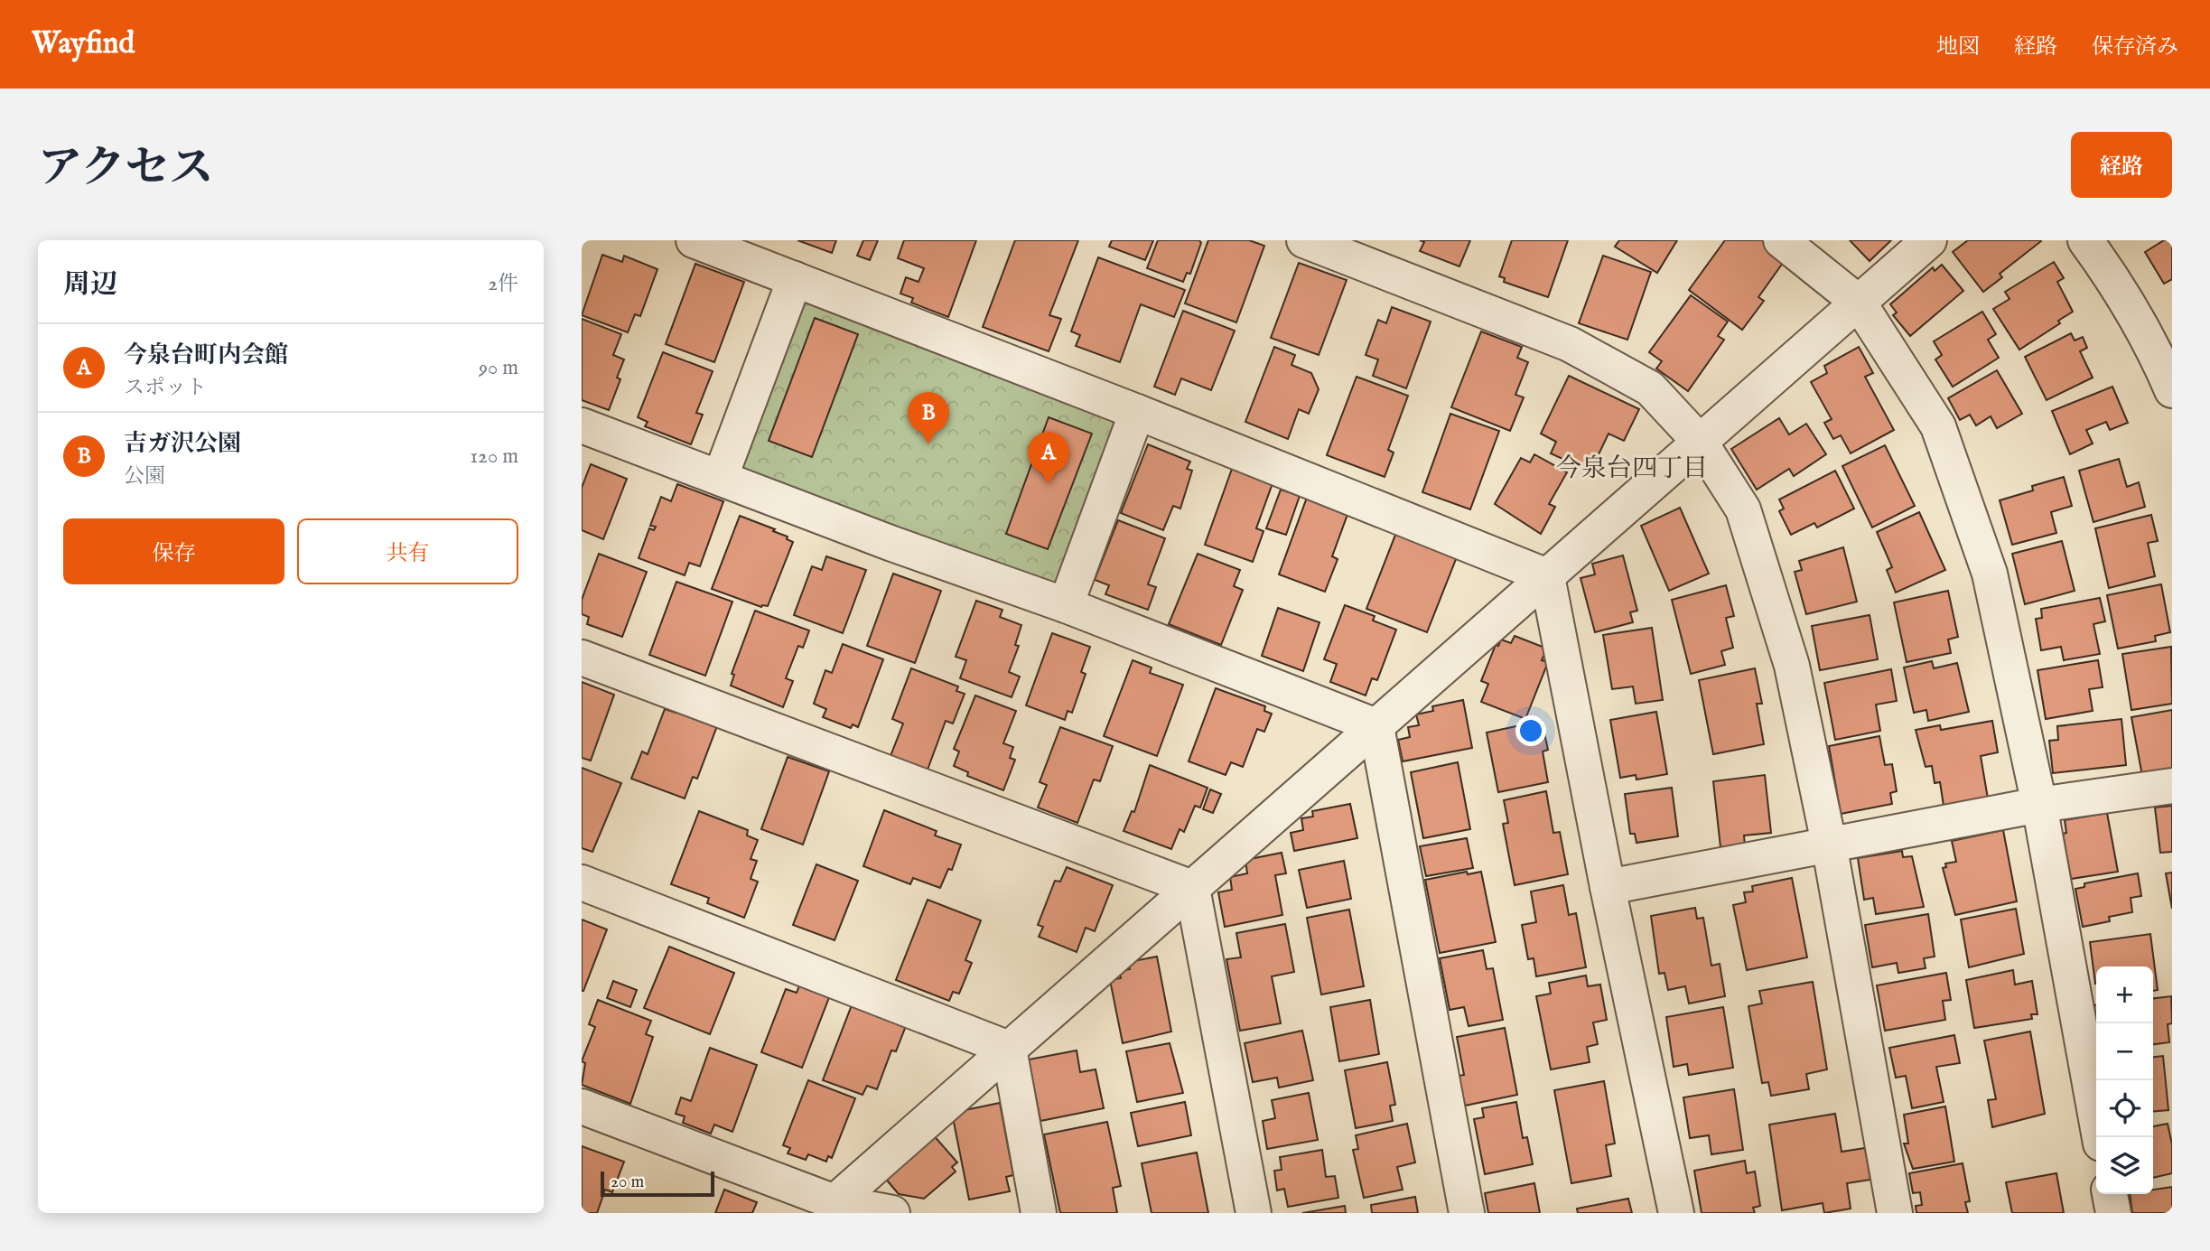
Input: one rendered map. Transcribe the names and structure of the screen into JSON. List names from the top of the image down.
{
  "districts": ["今泉台四丁目"],
  "scale_bar": "20 m",
  "page": {
    "header": "Wayfind",
    "nav": ["地図", "経路", "保存済み"],
    "title": "アクセス",
    "buttons": [
      "経路",
      ["保存", "共有"]
    ],
    "heading": ["周辺", "2件"],
    "list": [
      {
        "mark": "A",
        "name": "今泉台町内会館",
        "note": "スポット",
        "value": "90 m"
      },
      {
        "mark": "B",
        "name": "吉ガ沢公園",
        "note": "公園",
        "value": "120 m"
      }
    ],
    "pins": ["B", "A"],
    "map_buttons": ["+", "−"],
    "scale": "20 m"
  }
}
